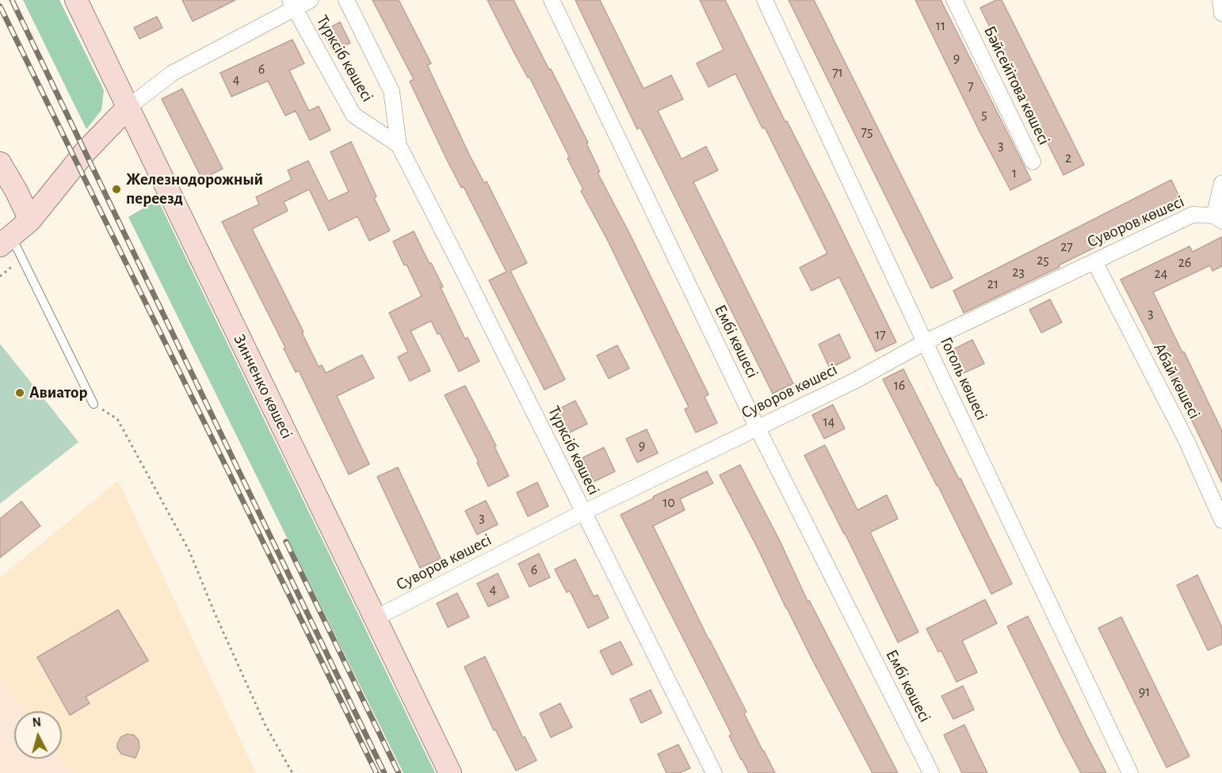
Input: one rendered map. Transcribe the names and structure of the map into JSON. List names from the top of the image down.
{
  "streets": {
    "main road": ["Зинченко көшесі"],
    "street": [
      "Түрксіб көшесі",
      "Бәйсейітова көшесі",
      "Суворов көшесі",
      "Ембі көшесі",
      "Гоголь көшесі",
      "Абай көшесі"
    ]
  },
  "crossings": [
    ["Түрксіб көшесі", "Суворов көшесі"],
    ["Суворов көшесі", "Ембі көшесі"],
    ["Суворов көшесі", "Гоголь көшесі"],
    ["Суворов көшесі", "Абай көшесі"],
    ["Суворов көшесі", "Зинченко көшесі"]
  ],
  "places": ["Железнодорожный переезд", "Авиатор"],
  "house_numbers": [
    "11",
    "9",
    "6",
    "71",
    "4",
    "7",
    "5",
    "75",
    "3",
    "2",
    "1",
    "27",
    "25",
    "26",
    "23",
    "24",
    "21",
    "3",
    "17",
    "16",
    "14",
    "9",
    "10",
    "3",
    "6",
    "4",
    "91"
  ],
  "north": "top"
}
